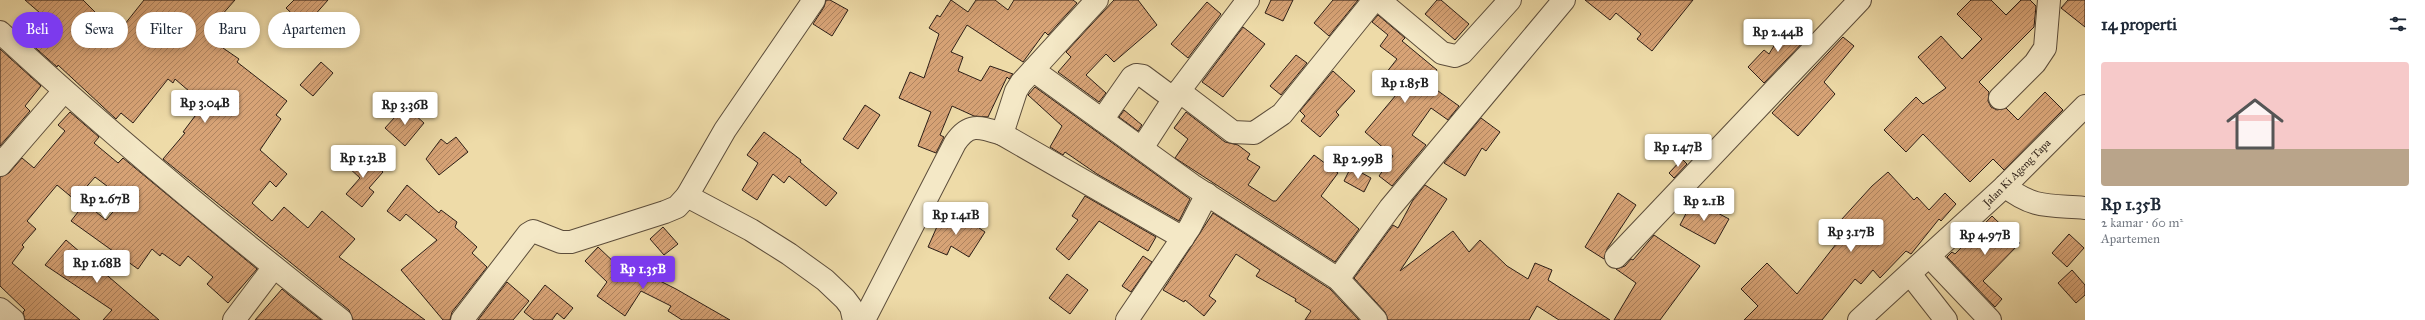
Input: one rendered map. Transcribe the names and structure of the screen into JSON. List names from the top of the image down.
{
  "streets": {
    "street": ["Jalan Ki Ageng Tapa"]
  },
  "page": {
    "heading": "14 properti",
    "chip": [
      "Beli",
      "Sewa",
      "Filter",
      "Baru",
      "Apartemen"
    ],
    "price": [
      "Rp 2.44B",
      "Rp 1.85B",
      "Rp 3.04B",
      "Rp 3.36B",
      "Rp 1.47B",
      "Rp 1.32B",
      "Rp 2.99B",
      "Rp 2.67B",
      "Rp 2.1B",
      "Rp 1.41B",
      "Rp 3.17B",
      "Rp 4.97B",
      "Rp 1.68B",
      "Rp 1.35B"
    ],
    "list": [
      {
        "name": "Rp 1.35B",
        "note": "2 kamar · 60 m² · Apartemen"
      }
    ]
  }
}
